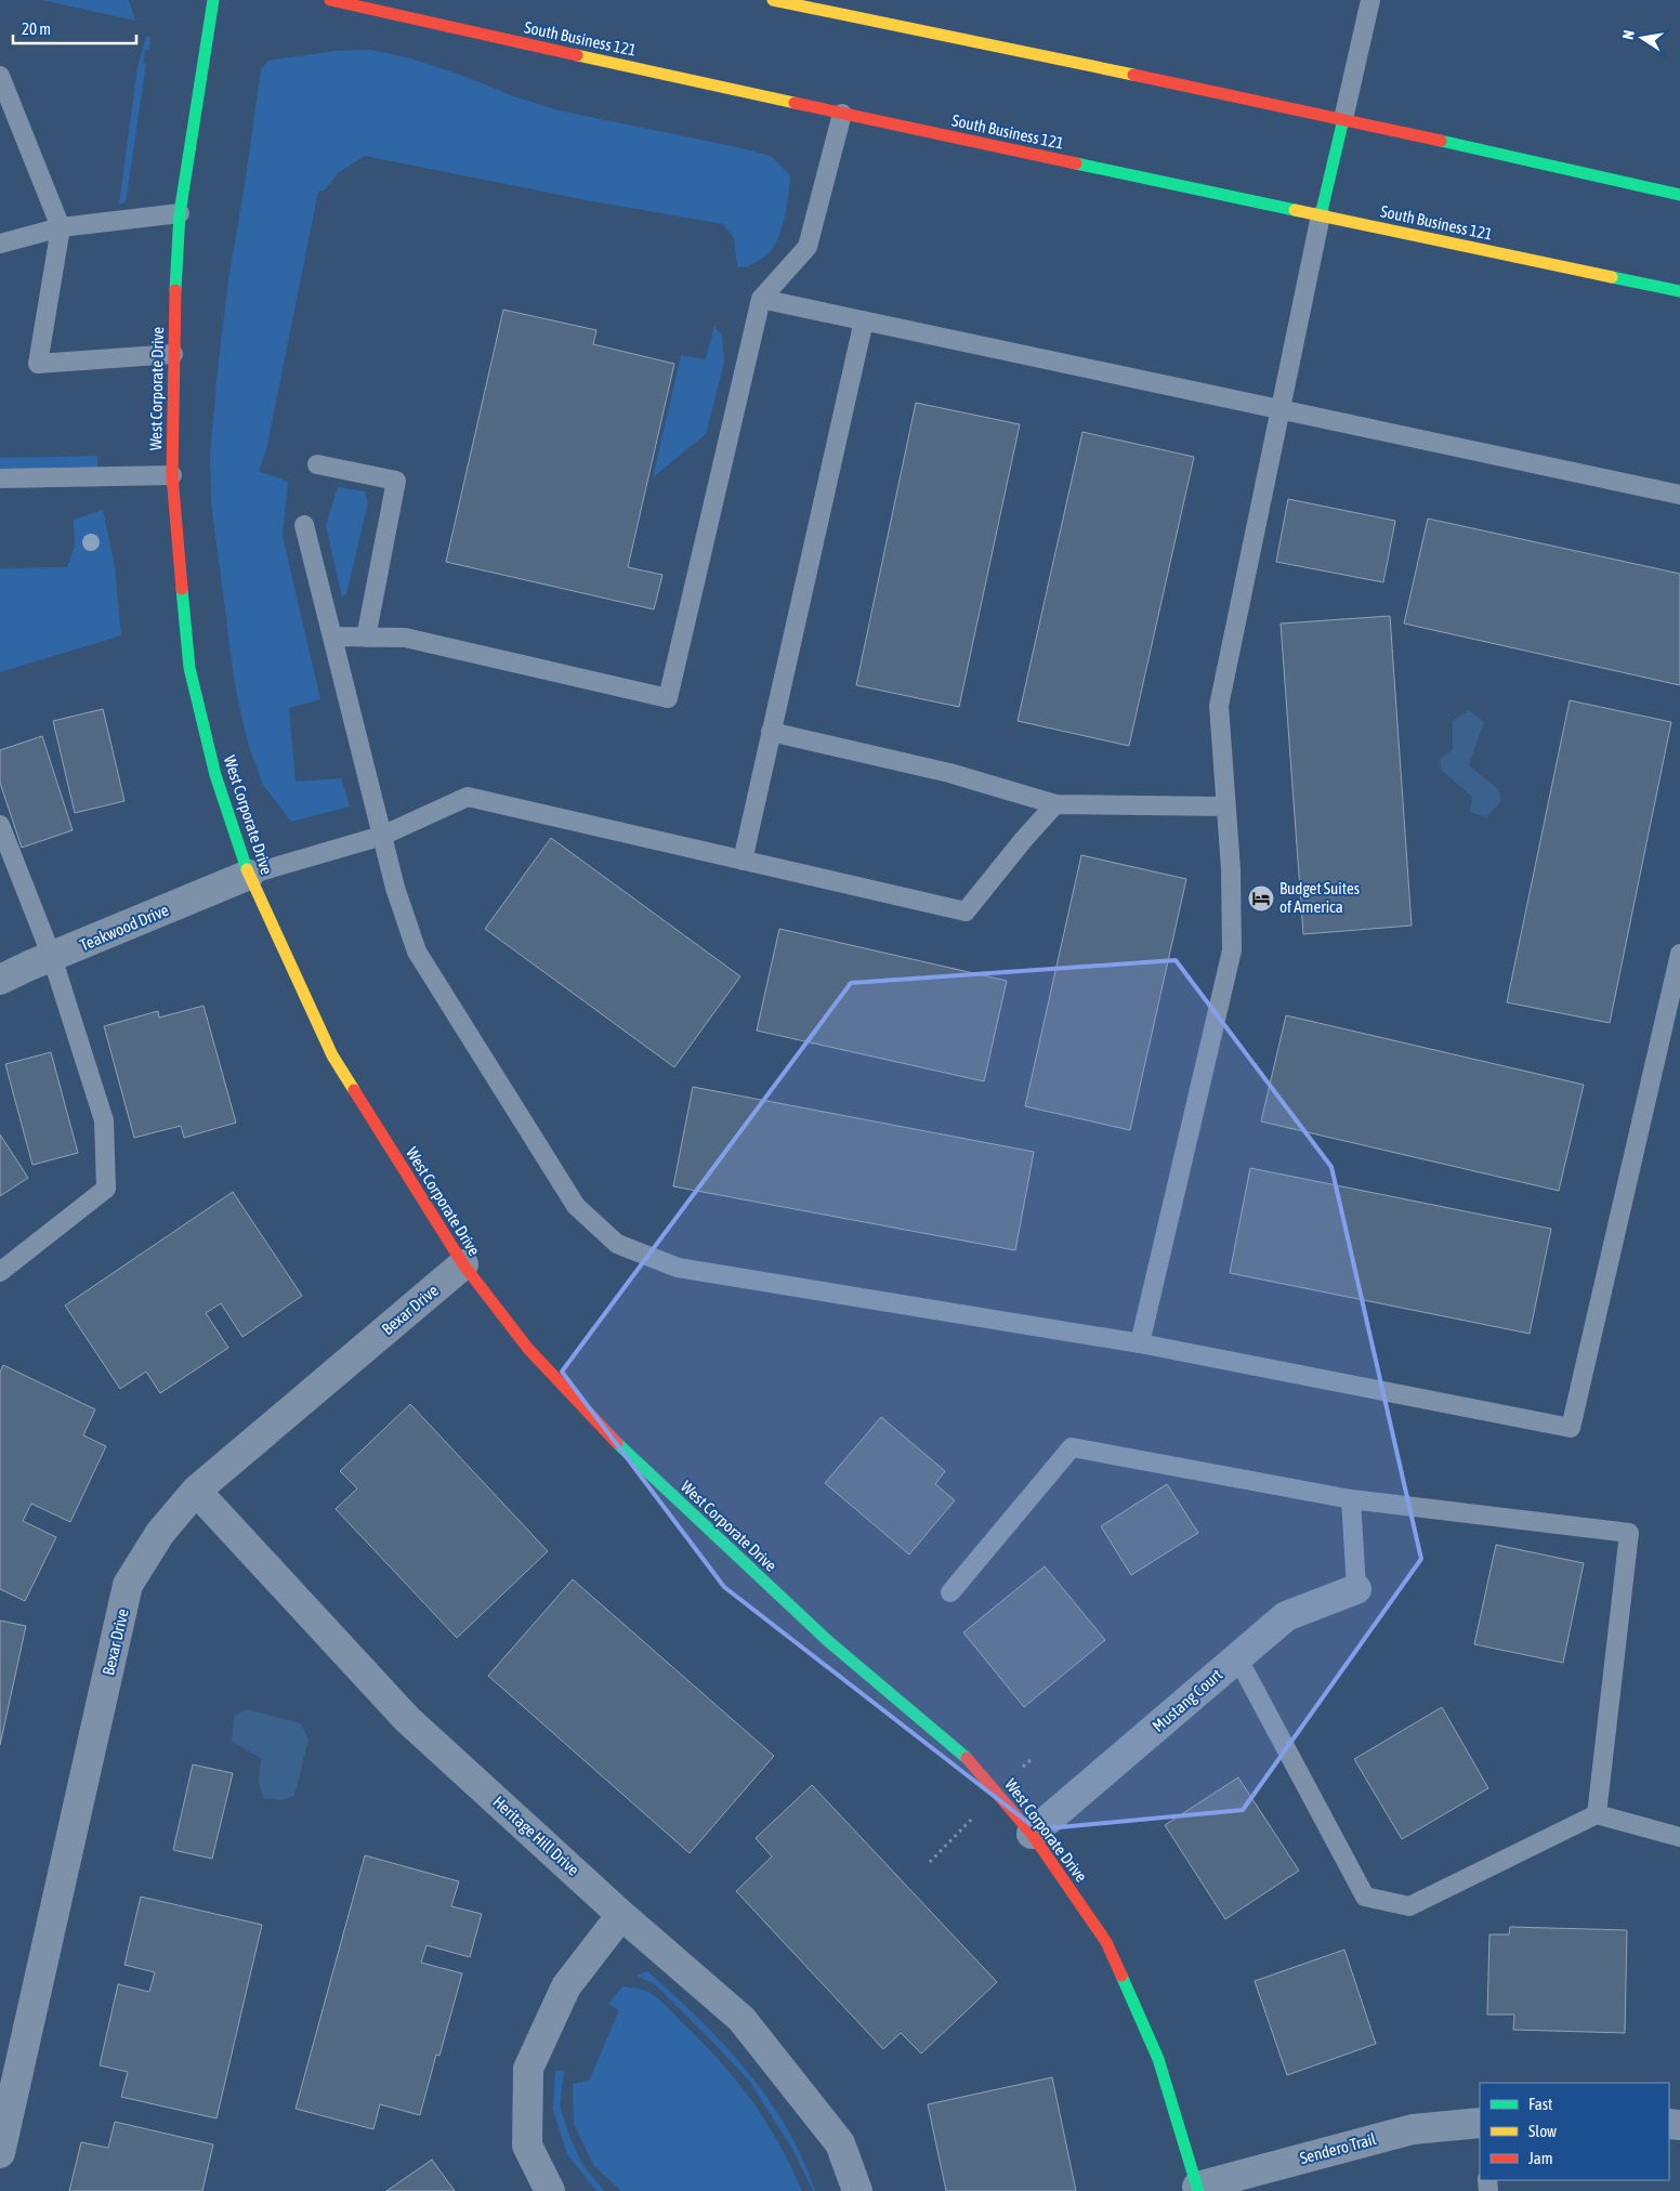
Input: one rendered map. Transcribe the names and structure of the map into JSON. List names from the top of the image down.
{
  "streets": {
    "street": [
      "South Business 121",
      "West Corporate Drive",
      "Teakwood Drive",
      "Bexar Drive",
      "Mustang Court",
      "Heritage Hill Drive",
      "Sendero Trail"
    ]
  },
  "crossings": [
    ["West Corporate Drive", "Teakwood Drive"],
    ["West Corporate Drive", "Bexar Drive"],
    ["West Corporate Drive", "Mustang Court"],
    ["West Corporate Drive", "Sendero Trail"],
    ["Bexar Drive", "Heritage Hill Drive"]
  ],
  "places": {
    "hotel": ["Budget Suites of America"]
  },
  "legend": ["Fast", "Slow", "Jam"],
  "scale_bar": "20 m",
  "north": "left"
}
